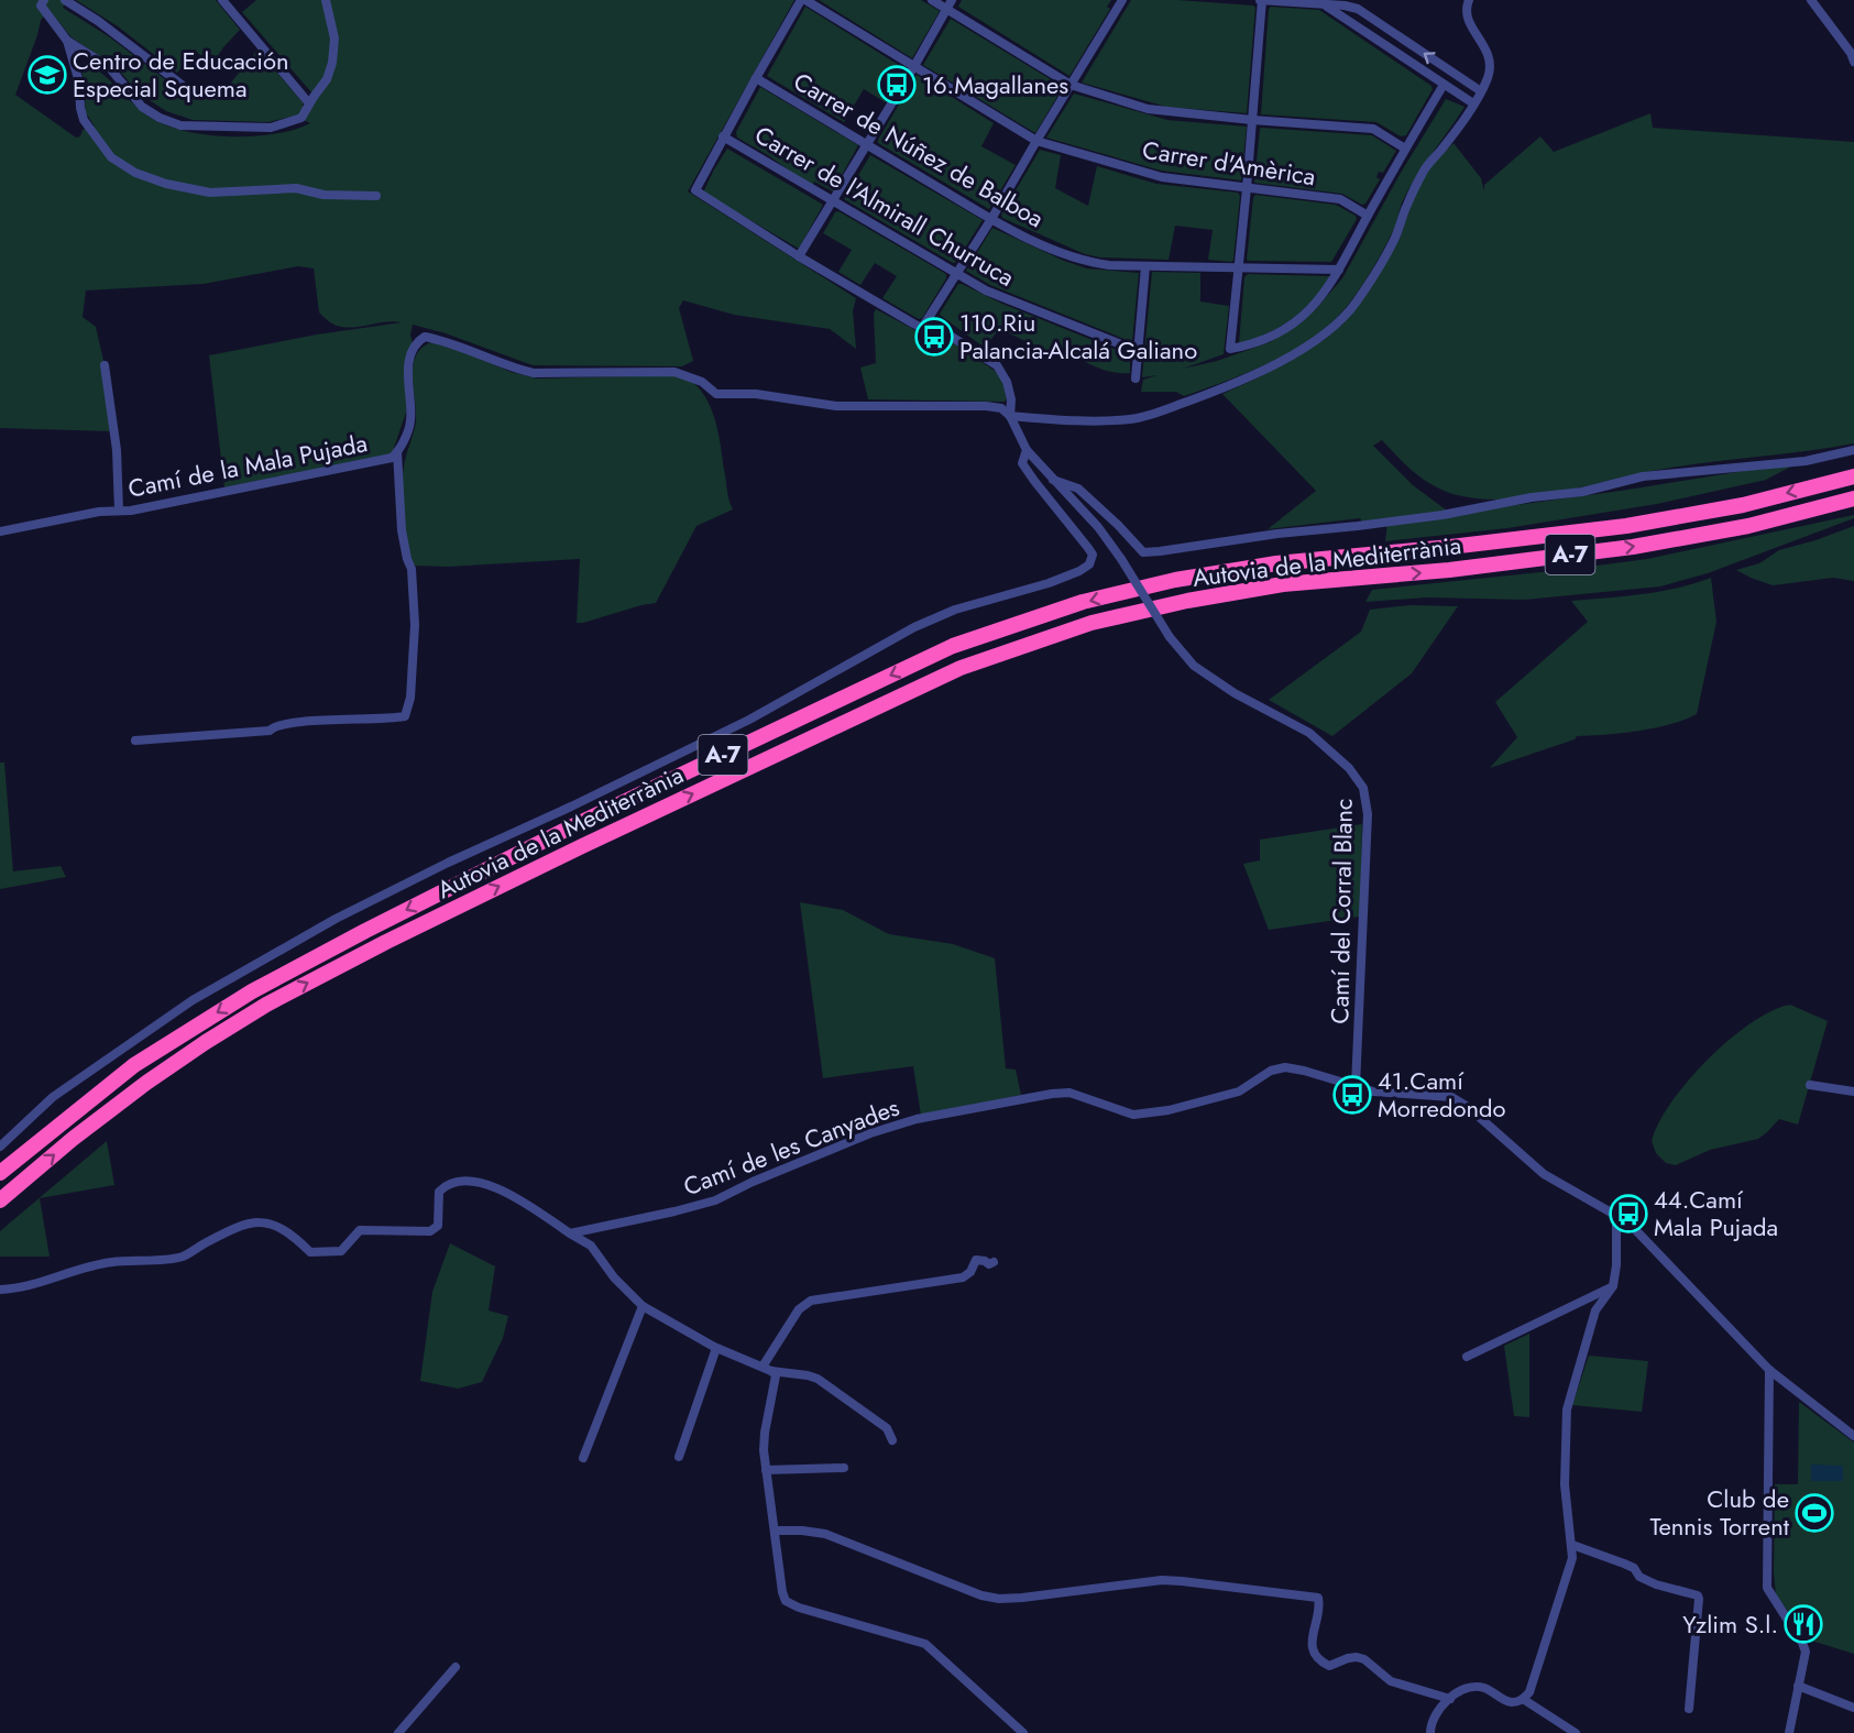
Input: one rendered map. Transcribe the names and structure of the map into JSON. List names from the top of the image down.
{
  "streets": {
    "highway": ["A-7", "Autovia de la Mediterrània"],
    "street": [
      "Carrer de Núñez de Balboa",
      "Carrer d'Amèrica",
      "Carrer de l'Almirall Churruca",
      "Camí de la Mala Pujada",
      "Camí del Corral Blanc",
      "Camí de les Canyades"
    ]
  },
  "crossings": [
    ["Camí del Corral Blanc", "Camí de les Canyades"]
  ],
  "places": {
    "school or university": ["Centro de Educación Especial Squema"],
    "bus stop": [
      "16.Magallanes",
      "110.Riu Palancia-Alcalá Galiano",
      "41.Camí Morredondo",
      "44.Camí Mala Pujada"
    ],
    "sports": ["Club de Tennis Torrent"],
    "restaurant": ["Yzlim S.l."]
  }
}
